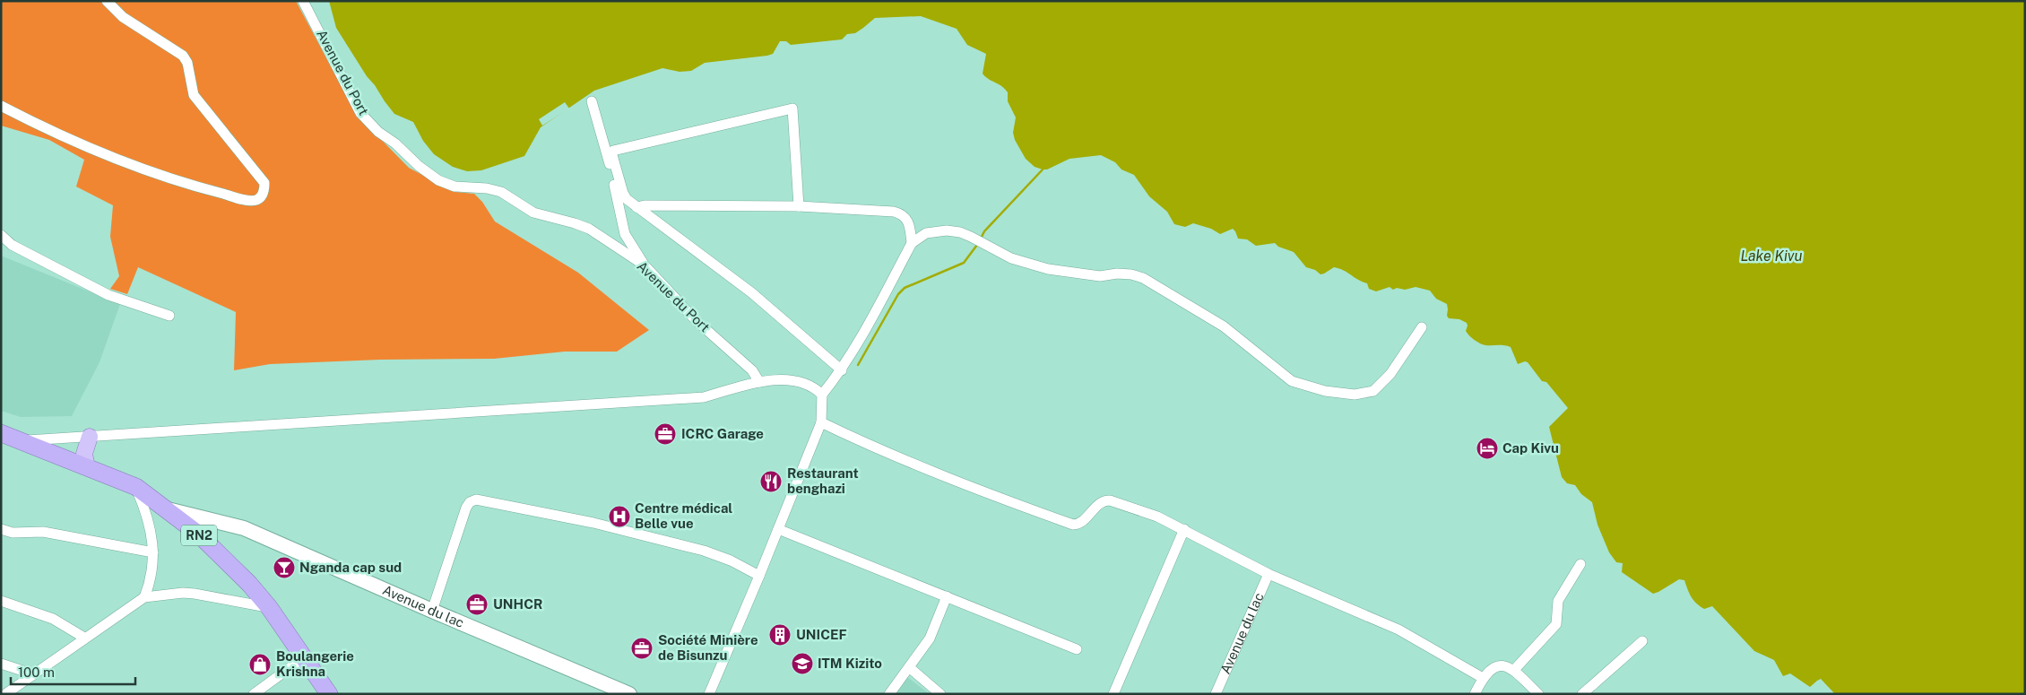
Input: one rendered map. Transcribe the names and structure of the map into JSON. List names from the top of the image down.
{
  "streets": {
    "highway": ["RN2"],
    "main road": ["Avenue du lac"],
    "street": ["Avenue du Port"]
  },
  "crossings": [
    ["RN2", "Avenue du lac"]
  ],
  "water": ["Lake Kivu"],
  "places": {
    "office": ["ICRC Garage", "UNHCR", "Société Minière de Bisunzu"],
    "hotel": ["Cap Kivu"],
    "restaurant": ["Restaurant benghazi"],
    "hospital": ["Centre médical Belle vue"],
    "bar": ["Nganda cap sud"],
    "building": ["UNICEF"],
    "school or university": ["ITM Kizito"],
    "shop": ["Boulangerie Krishna"]
  },
  "scale_bar": "100 m"
}
